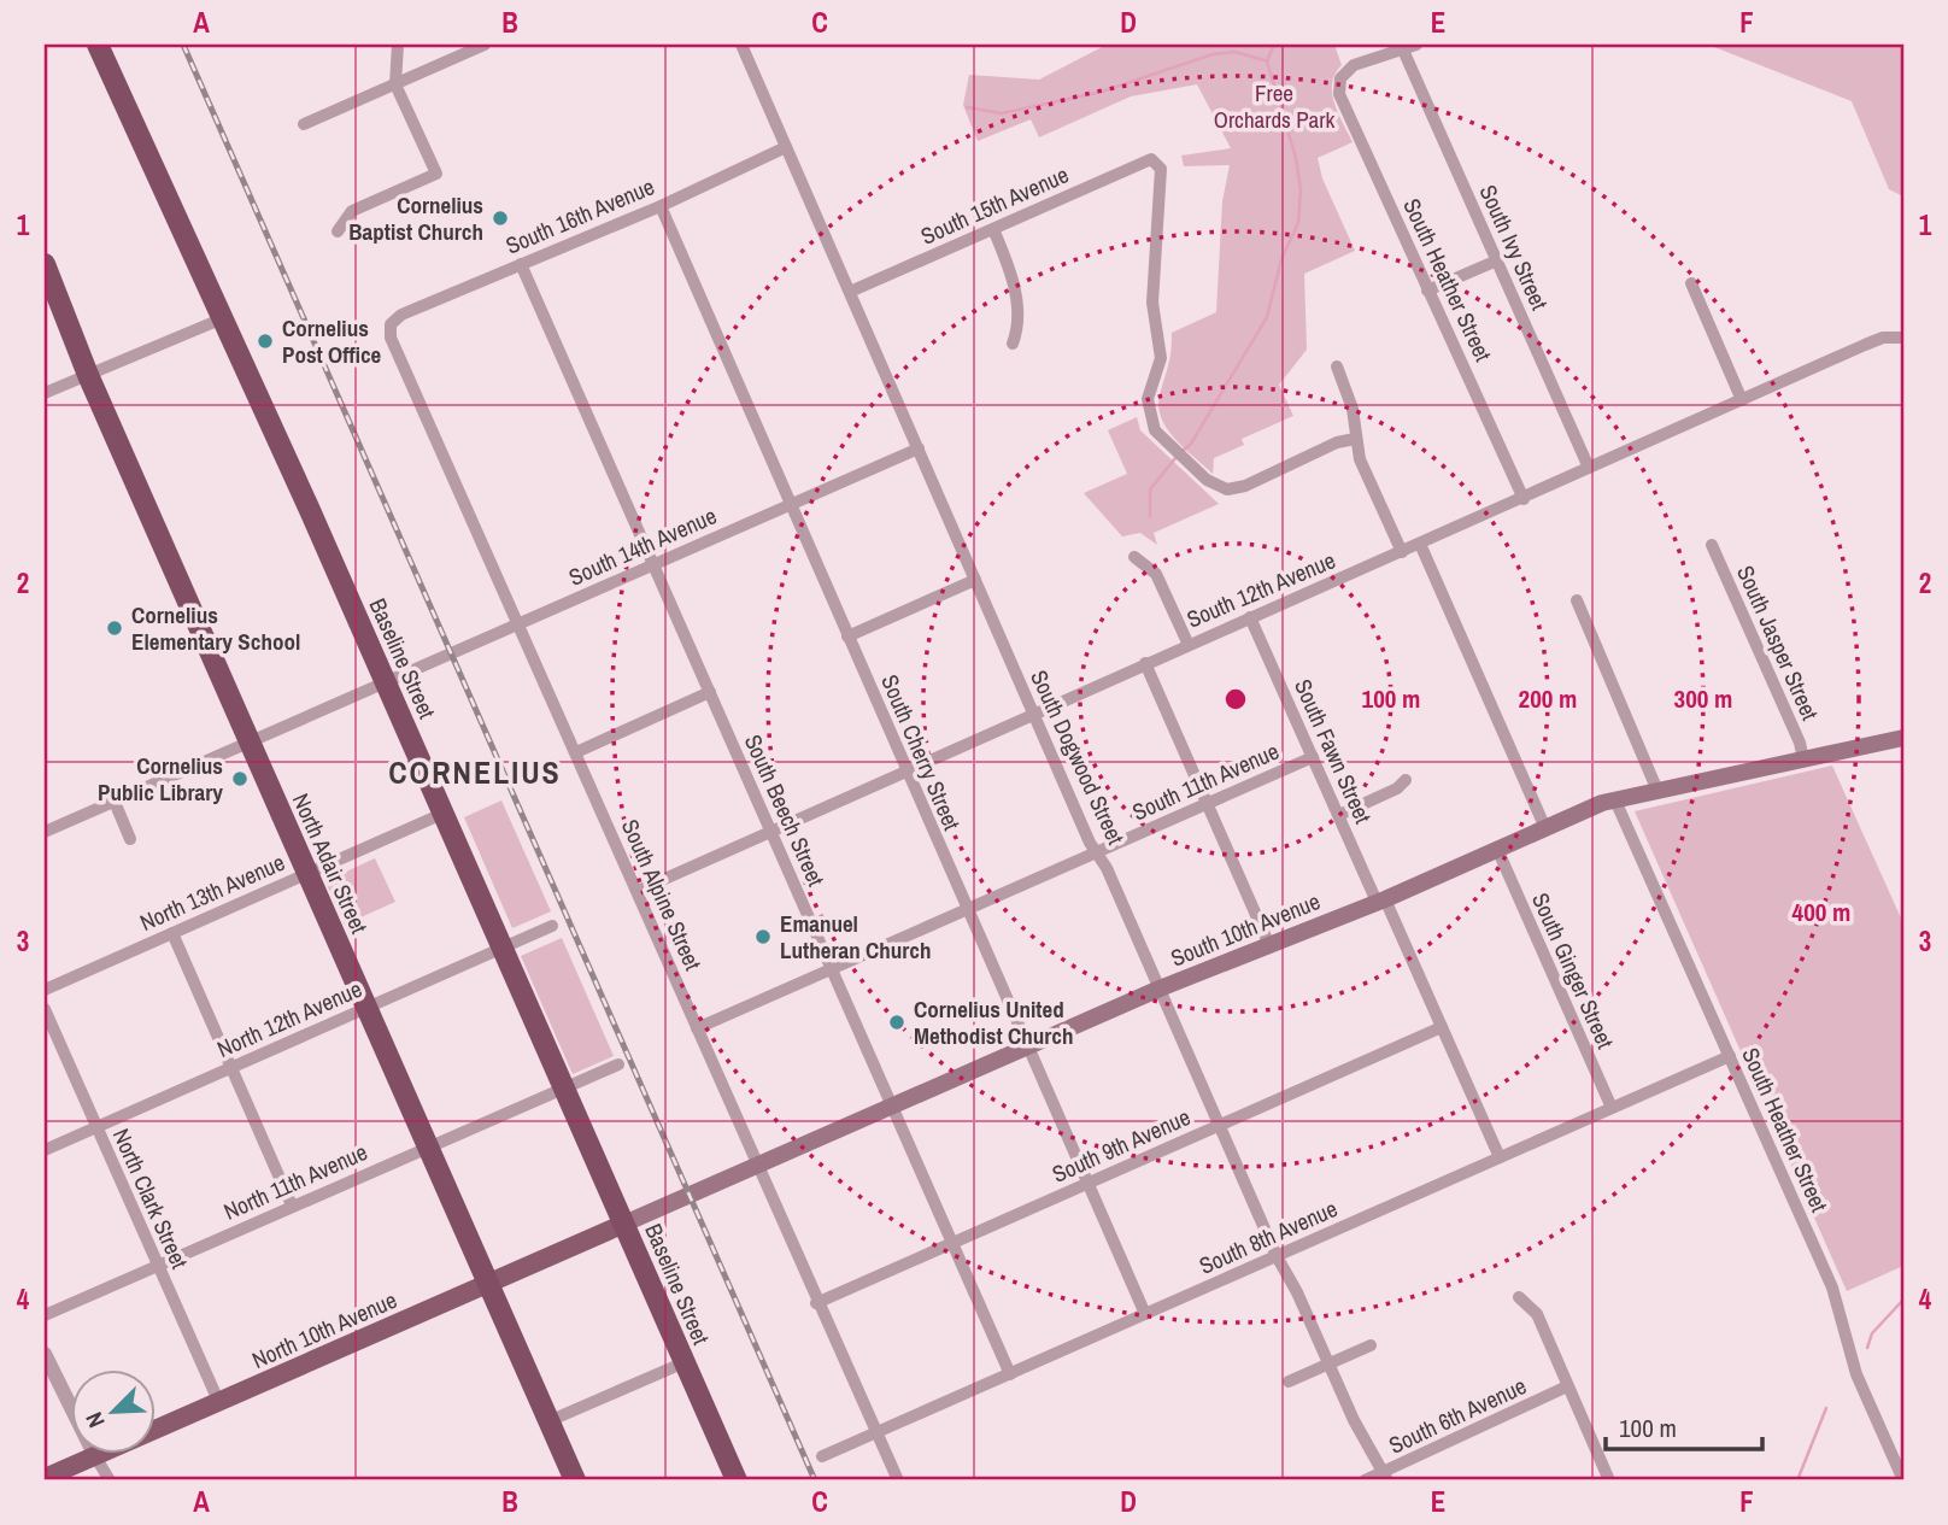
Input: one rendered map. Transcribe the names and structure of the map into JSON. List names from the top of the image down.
{
  "streets": {
    "highway": ["Baseline Street", "North Adair Street"],
    "main road": ["South 10th Avenue", "North 10th Avenue"],
    "street": [
      "South 15th Avenue",
      "South 16th Avenue",
      "South Ivy Street",
      "South Heather Street",
      "South 14th Avenue",
      "South 12th Avenue",
      "South Jasper Street",
      "South Fawn Street",
      "South Cherry Street",
      "South Dogwood Street",
      "South 11th Avenue",
      "South Beech Street",
      "North 13th Avenue",
      "South Alpine Street",
      "South Ginger Street",
      "North 12th Avenue",
      "South 9th Avenue",
      "North 11th Avenue",
      "North Clark Street",
      "South 8th Avenue",
      "South 6th Avenue"
    ]
  },
  "crossings": [
    ["South 15th Avenue", "South Dogwood Street"],
    ["South 16th Avenue", "South Cherry Street"],
    ["South 16th Avenue", "South Dogwood Street"],
    ["South 16th Avenue", "South Beech Street"],
    ["South 16th Avenue", "South Alpine Street"],
    ["South Ivy Street", "South Heather Street"],
    ["South Ivy Street", "South 12th Avenue"],
    ["South Heather Street", "South 12th Avenue"],
    ["South Heather Street", "South 10th Avenue"],
    ["South Heather Street", "South 8th Avenue"],
    ["South 14th Avenue", "Baseline Street"],
    ["South 14th Avenue", "South Cherry Street"],
    ["South 14th Avenue", "South Dogwood Street"],
    ["South 14th Avenue", "South Beech Street"],
    ["South 14th Avenue", "North Adair Street"],
    ["South 14th Avenue", "South Alpine Street"],
    ["South 12th Avenue", "South Fawn Street"],
    ["South 12th Avenue", "South Cherry Street"],
    ["South 12th Avenue", "South Dogwood Street"],
    ["South 12th Avenue", "South Beech Street"],
    ["South 12th Avenue", "South Alpine Street"],
    ["South Jasper Street", "South 10th Avenue"],
    ["Baseline Street", "North 13th Avenue"],
    ["Baseline Street", "South 10th Avenue"],
    ["Baseline Street", "North 12th Avenue"],
    ["Baseline Street", "North 11th Avenue"],
    ["Baseline Street", "North 10th Avenue"],
    ["South Fawn Street", "South 11th Avenue"],
    ["South Fawn Street", "South 10th Avenue"],
    ["South Fawn Street", "South 9th Avenue"],
    ["South Fawn Street", "South 8th Avenue"],
    ["South Cherry Street", "South 11th Avenue"],
    ["South Cherry Street", "South 10th Avenue"],
    ["South Cherry Street", "South 9th Avenue"],
    ["South Cherry Street", "South 8th Avenue"],
    ["South Dogwood Street", "South 11th Avenue"],
    ["South Dogwood Street", "South 10th Avenue"],
    ["South Dogwood Street", "South 9th Avenue"],
    ["South Dogwood Street", "South 8th Avenue"],
    ["South Dogwood Street", "South 6th Avenue"],
    ["South 11th Avenue", "South Beech Street"],
    ["South 11th Avenue", "South Alpine Street"],
    ["South Beech Street", "South 10th Avenue"],
    ["South Beech Street", "South 9th Avenue"],
    ["South Beech Street", "South 8th Avenue"],
    ["North Adair Street", "North 13th Avenue"],
    ["North Adair Street", "North 12th Avenue"],
    ["North Adair Street", "North 11th Avenue"],
    ["North Adair Street", "North 10th Avenue"],
    ["South Alpine Street", "South 10th Avenue"],
    ["South Alpine Street", "South 9th Avenue"],
    ["South Alpine Street", "South 8th Avenue"],
    ["South 10th Avenue", "South Ginger Street"],
    ["South 10th Avenue", "North 10th Avenue"],
    ["South Ginger Street", "South 8th Avenue"],
    ["North 12th Avenue", "North Clark Street"],
    ["North 11th Avenue", "North Clark Street"],
    ["North Clark Street", "North 10th Avenue"]
  ],
  "districts": ["CORNELIUS"],
  "parks": ["Free Orchards Park"],
  "places": [
    "Cornelius Baptist Church",
    "Cornelius Post Office",
    "Cornelius Elementary School",
    "Cornelius Public Library",
    "Emanuel Lutheran Church",
    "Cornelius United Methodist Church"
  ],
  "scale_bar": "100 m",
  "north": "bottom left",
  "grid": {
    "columns": [
      "A",
      "B",
      "C",
      "D",
      "E",
      "F"
    ],
    "rows": [
      "1",
      "2",
      "3",
      "4"
    ]
  },
  "rings": [
    "100 m",
    "200 m",
    "300 m",
    "400 m"
  ]
}
